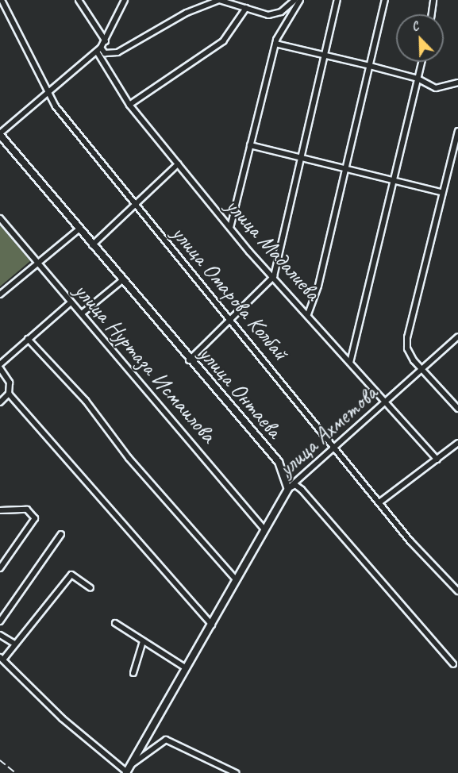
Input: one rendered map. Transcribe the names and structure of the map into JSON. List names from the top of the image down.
{
  "streets": {
    "main road": ["улица Онтаева", "улица Ахметова"],
    "street": ["улица Мадалиева", "улица Омарова Колбай", "улица Нуртаза Исмаилова"]
  },
  "crossings": [
    ["улица Мадалиева", "улица Ахметова"],
    ["улица Омарова Колбай", "улица Ахметова"],
    ["улица Нуртаза Исмаилова", "улица Ахметова"],
    ["улица Онтаева", "улица Ахметова"]
  ],
  "north": "top left"
}
